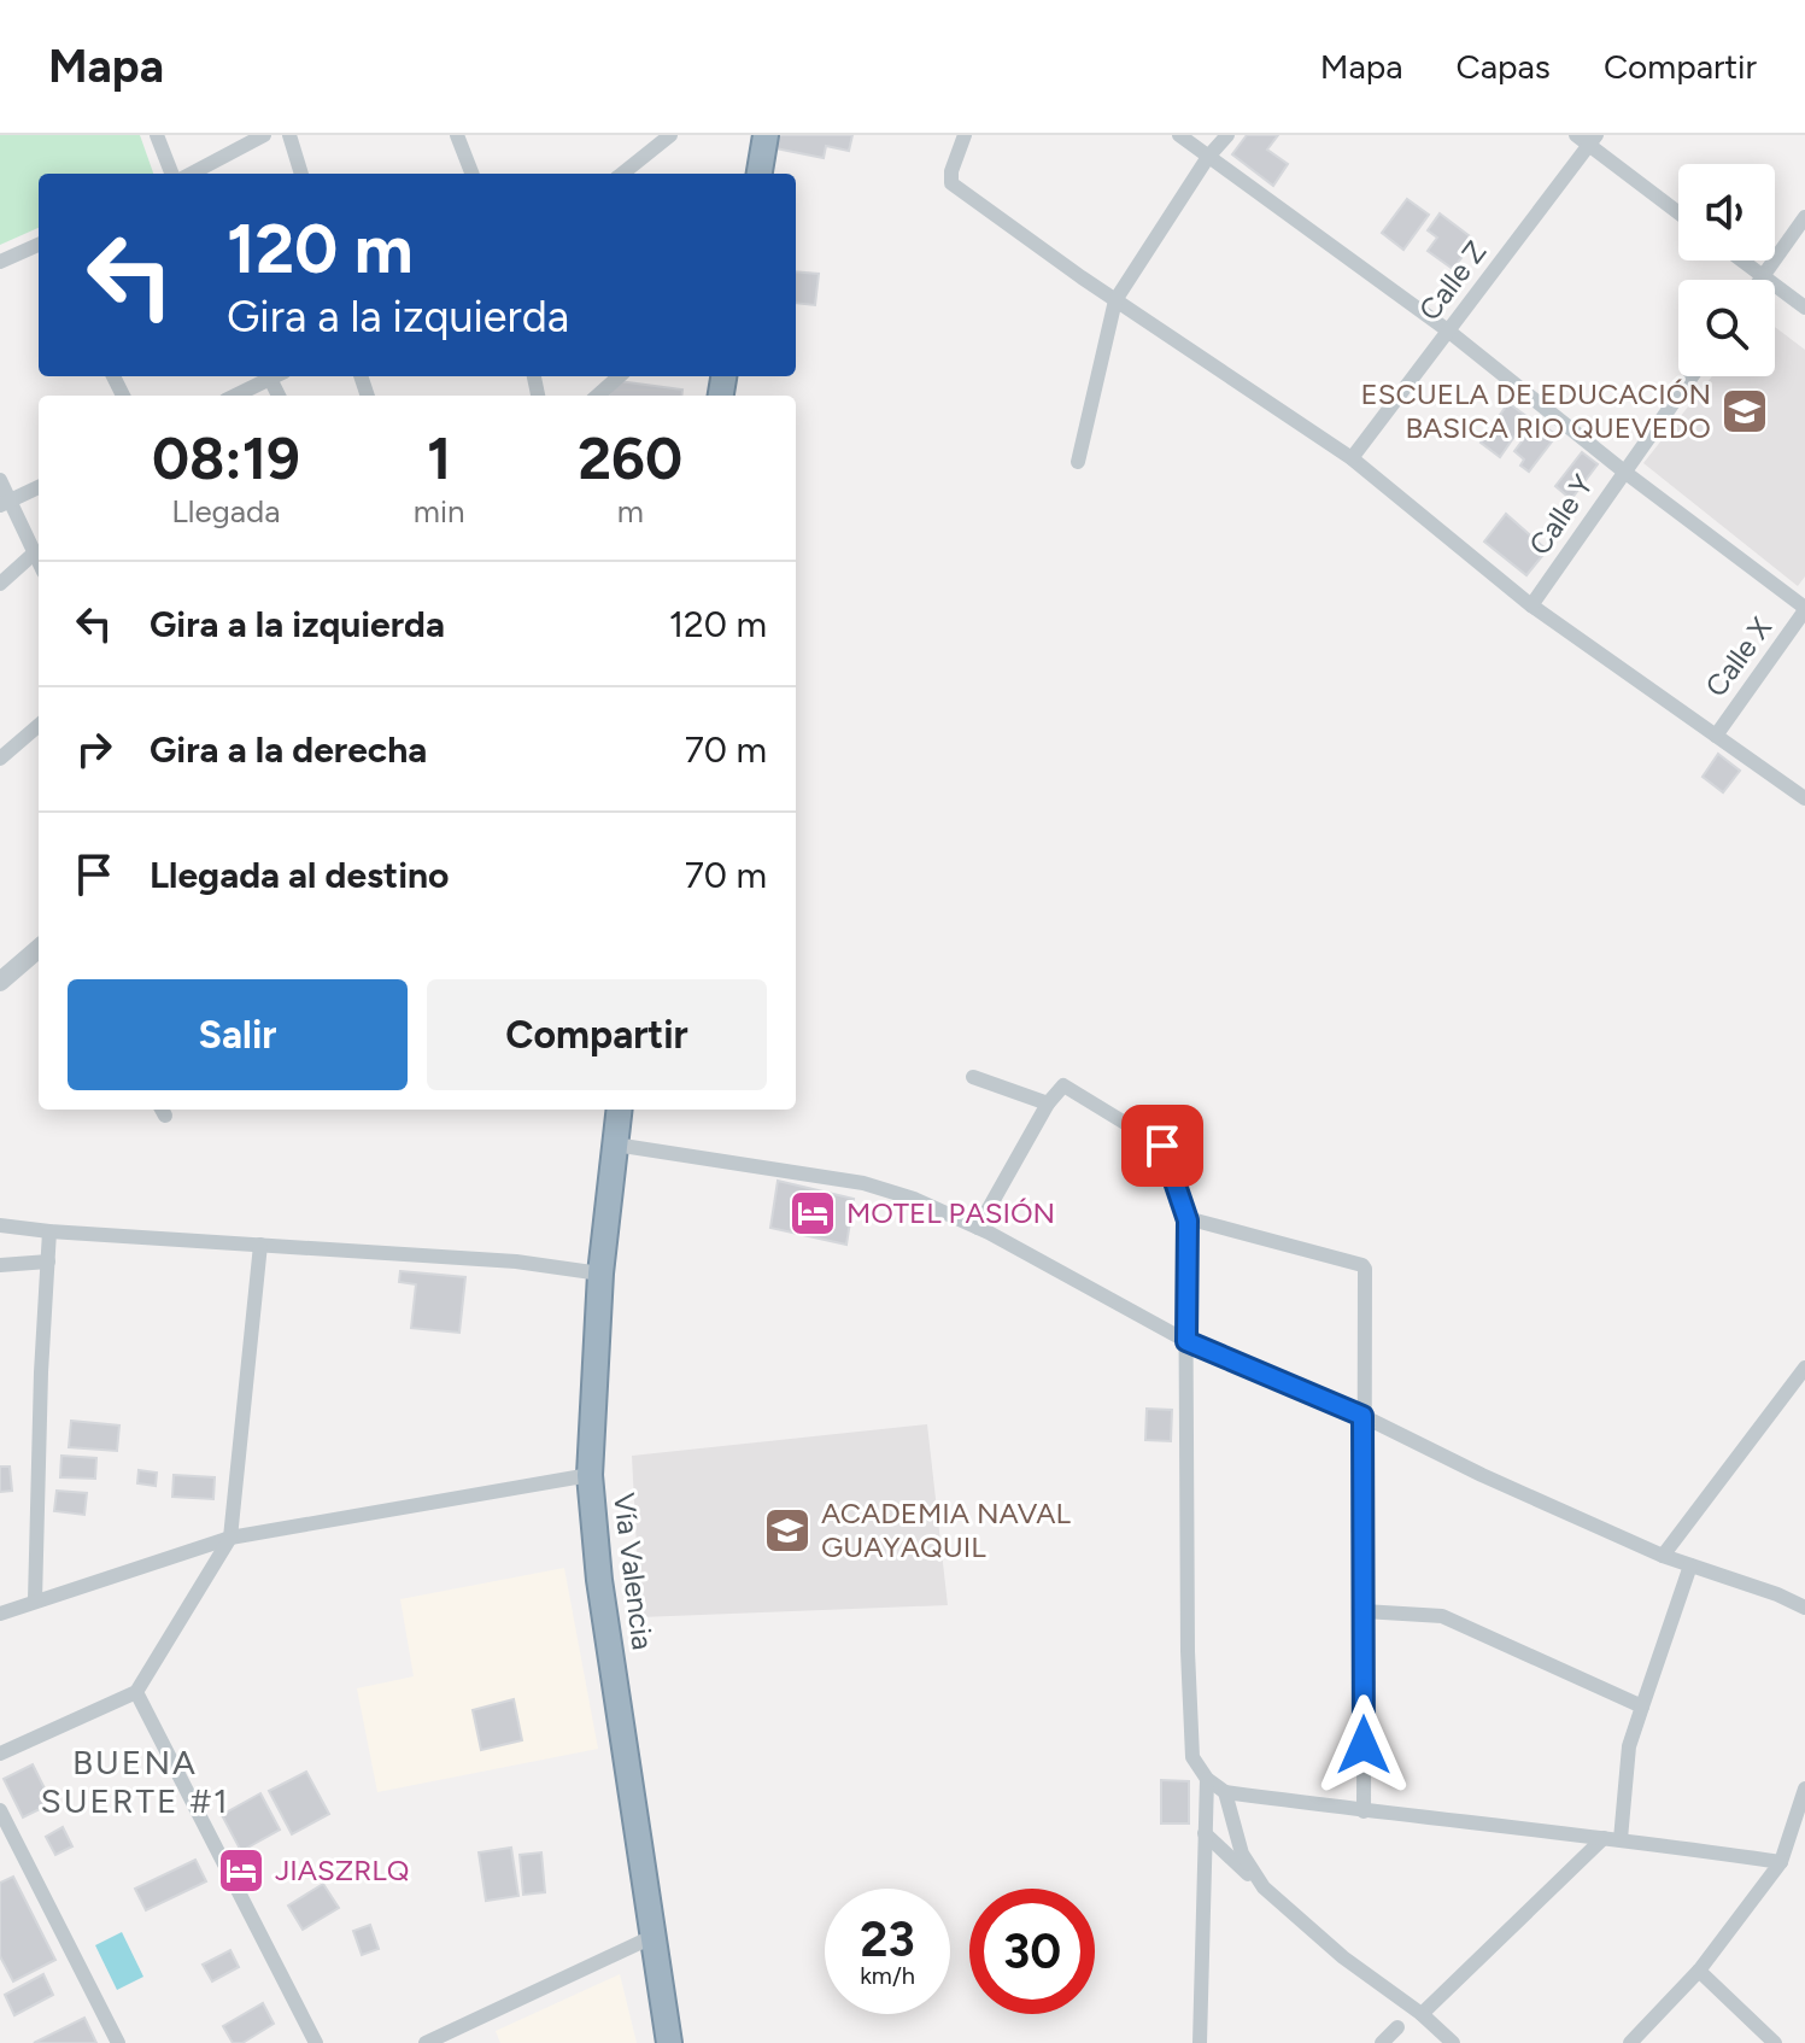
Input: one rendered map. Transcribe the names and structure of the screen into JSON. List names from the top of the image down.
{
  "streets": {
    "highway": ["Vía Valencia"],
    "street": ["Calle Z", "Calle Y", "Calle X"]
  },
  "districts": ["BUENA SUERTE #1"],
  "places": {
    "school or university": ["ESCUELA DE EDUCACIÓN BASICA RIO QUEVEDO", "ACADEMIA NAVAL GUAYAQUIL"],
    "hotel": ["MOTEL PASIÓN", "JIASZRLQ"]
  },
  "page": {
    "header": "Mapa",
    "nav": ["Mapa", "Capas", "Compartir"],
    "turn": ["120 m", "Gira a la izquierda"],
    "eta": [
      "08:19",
      "Llegada",
      "1",
      "min",
      "260",
      "m"
    ],
    "list": [
      {
        "name": "Gira a la izquierda",
        "value": "120 m"
      },
      {
        "name": "Gira a la derecha",
        "value": "70 m"
      },
      {
        "name": "Llegada al destino",
        "value": "70 m"
      }
    ],
    "buttons": ["Salir", "Compartir"],
    "speed": "23 km/h",
    "limit": "30"
  }
}
